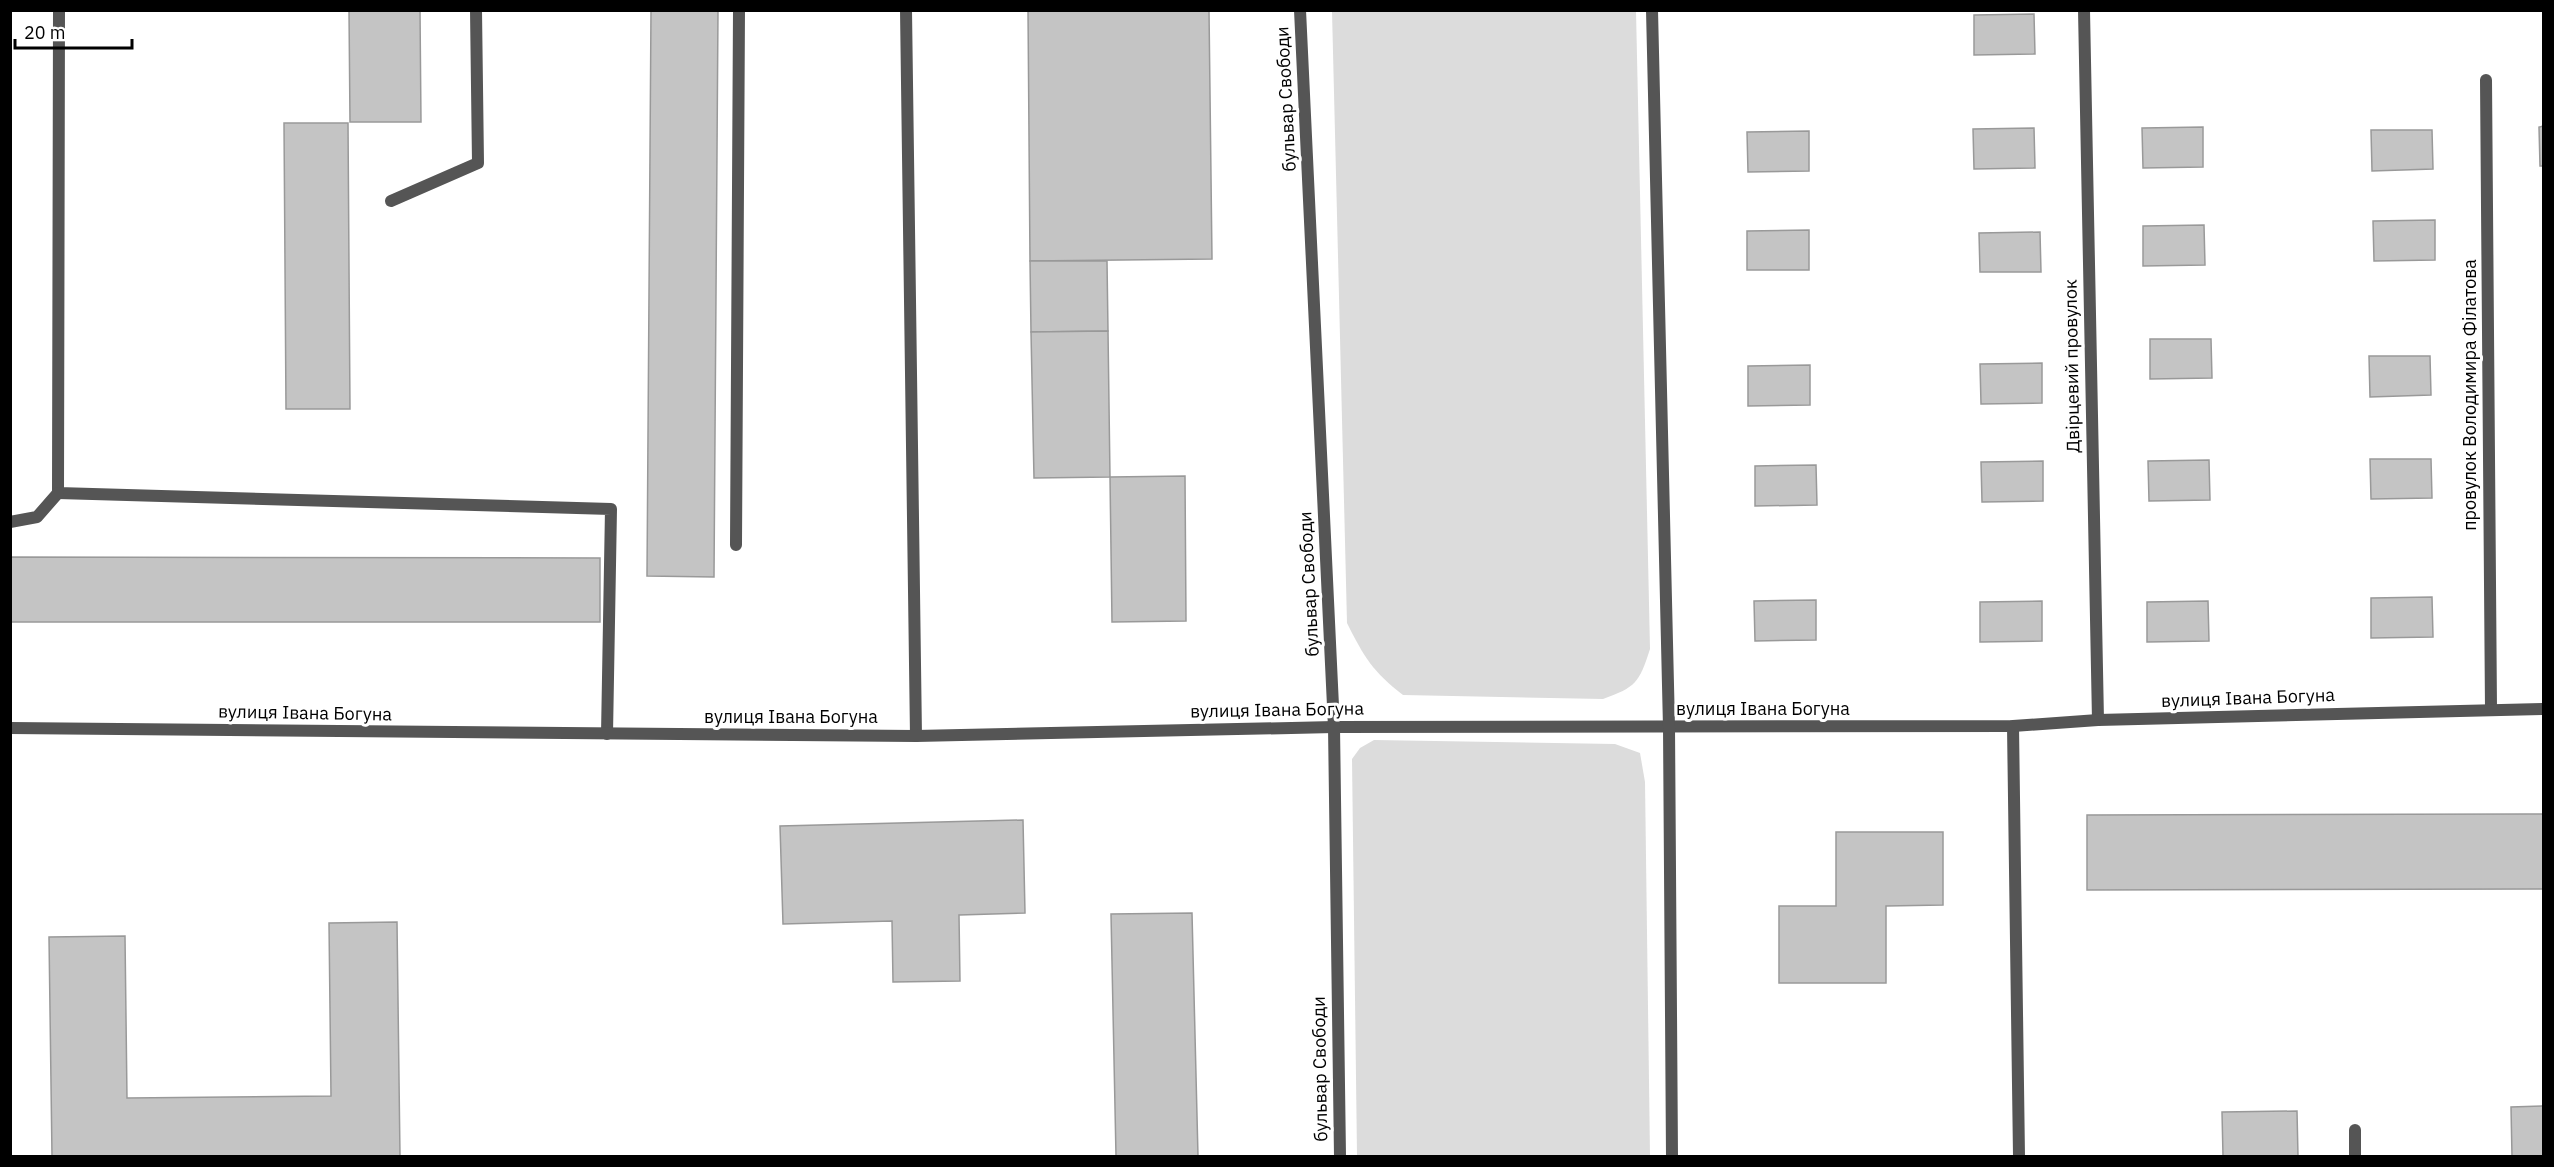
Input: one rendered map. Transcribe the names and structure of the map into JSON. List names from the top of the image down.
{
  "streets": {
    "street": [
      "бульвар Свободи",
      "Двірцевий провулок",
      "провулок Володимира Філатова",
      "вулиця Івана Богуна"
    ]
  },
  "crossings": [
    ["бульвар Свободи", "вулиця Івана Богуна"],
    ["Двірцевий провулок", "вулиця Івана Богуна"],
    ["провулок Володимира Філатова", "вулиця Івана Богуна"]
  ],
  "scale_bar": "20 m"
}
